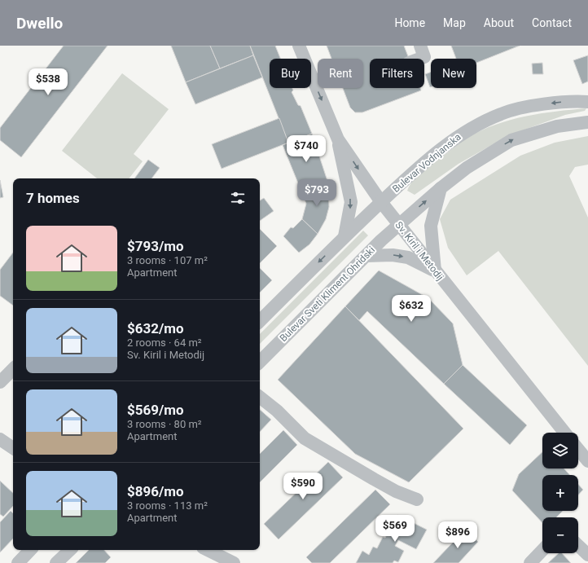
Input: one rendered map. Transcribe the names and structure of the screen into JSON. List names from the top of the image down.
{
  "streets": {
    "street": ["Bulevar Vodnjanska", "Sv. Kiril i Metodij", "Bulevar Sveti Kliment Ohridski"]
  },
  "crossings": [
    ["Bulevar Vodnjanska", "Sv. Kiril i Metodij"],
    ["Sv. Kiril i Metodij", "Bulevar Sveti Kliment Ohridski"]
  ],
  "one_way": ["Sv. Kiril i Metodij"],
  "page": {
    "header": "Dwello",
    "nav": [
      "Home",
      "Map",
      "About",
      "Contact"
    ],
    "chip": [
      "Buy",
      "Rent",
      "Filters",
      "New"
    ],
    "price": [
      "$538",
      "$740",
      "$793",
      "$632",
      "$590",
      "$569",
      "$896"
    ],
    "heading": "7 homes",
    "list": [
      {
        "name": "$793/mo",
        "note": "3 rooms · 107 m² · Apartment"
      },
      {
        "name": "$632/mo",
        "note": "2 rooms · 64 m² · Sv. Kiril i Metodij"
      },
      {
        "name": "$569/mo",
        "note": "3 rooms · 80 m² · Apartment"
      },
      {
        "name": "$896/mo",
        "note": "3 rooms · 113 m² · Apartment"
      }
    ],
    "map_buttons": ["+", "−"]
  }
}
